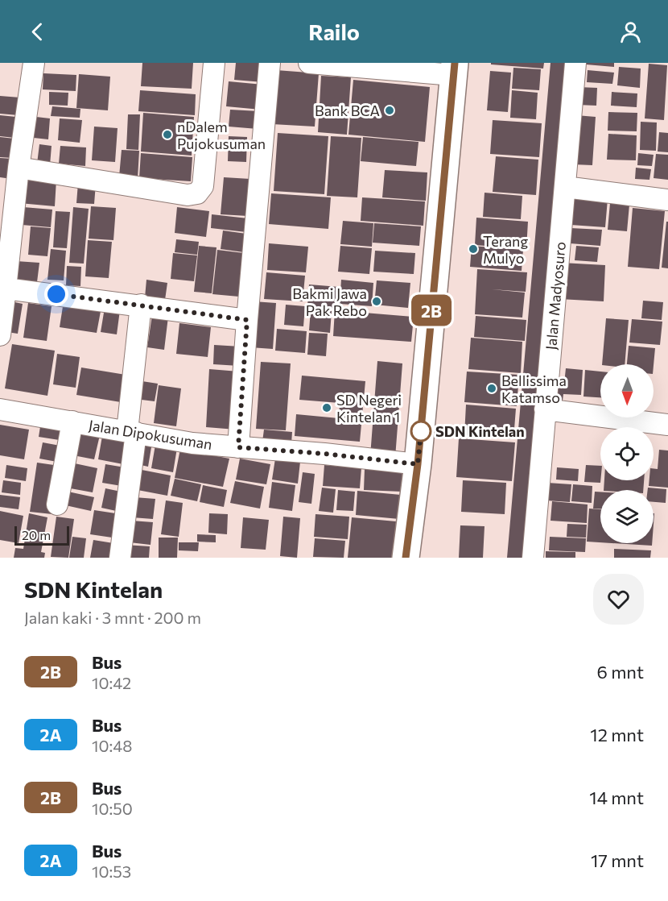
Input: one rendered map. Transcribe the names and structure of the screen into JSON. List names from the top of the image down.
{
  "streets": {
    "street": ["Jalan Madyosuro", "Jalan Dipokusuman"]
  },
  "places": [
    "Bank BCA",
    "nDalem Pujokusuman",
    "Terang Mulyo",
    "Bakmi Jawa Pak Rebo",
    "Bellissima Katamso",
    "SD Negeri Kintelan 1",
    "SDN Kintelan"
  ],
  "lines": ["bus line 2B"],
  "scale_bar": "20 m",
  "north": "bottom",
  "page": {
    "header": "Railo",
    "on_map": "2B",
    "scale": "20 m",
    "heading": ["SDN Kintelan", "Jalan kaki · 3 mnt · 200 m"],
    "list": [
      {
        "mark": "2B",
        "name": "Bus",
        "note": "10:42",
        "value": "6 mnt"
      },
      {
        "mark": "2A",
        "name": "Bus",
        "note": "10:48",
        "value": "12 mnt"
      },
      {
        "mark": "2B",
        "name": "Bus",
        "note": "10:50",
        "value": "14 mnt"
      },
      {
        "mark": "2A",
        "name": "Bus",
        "note": "10:53",
        "value": "17 mnt"
      }
    ]
  }
}
